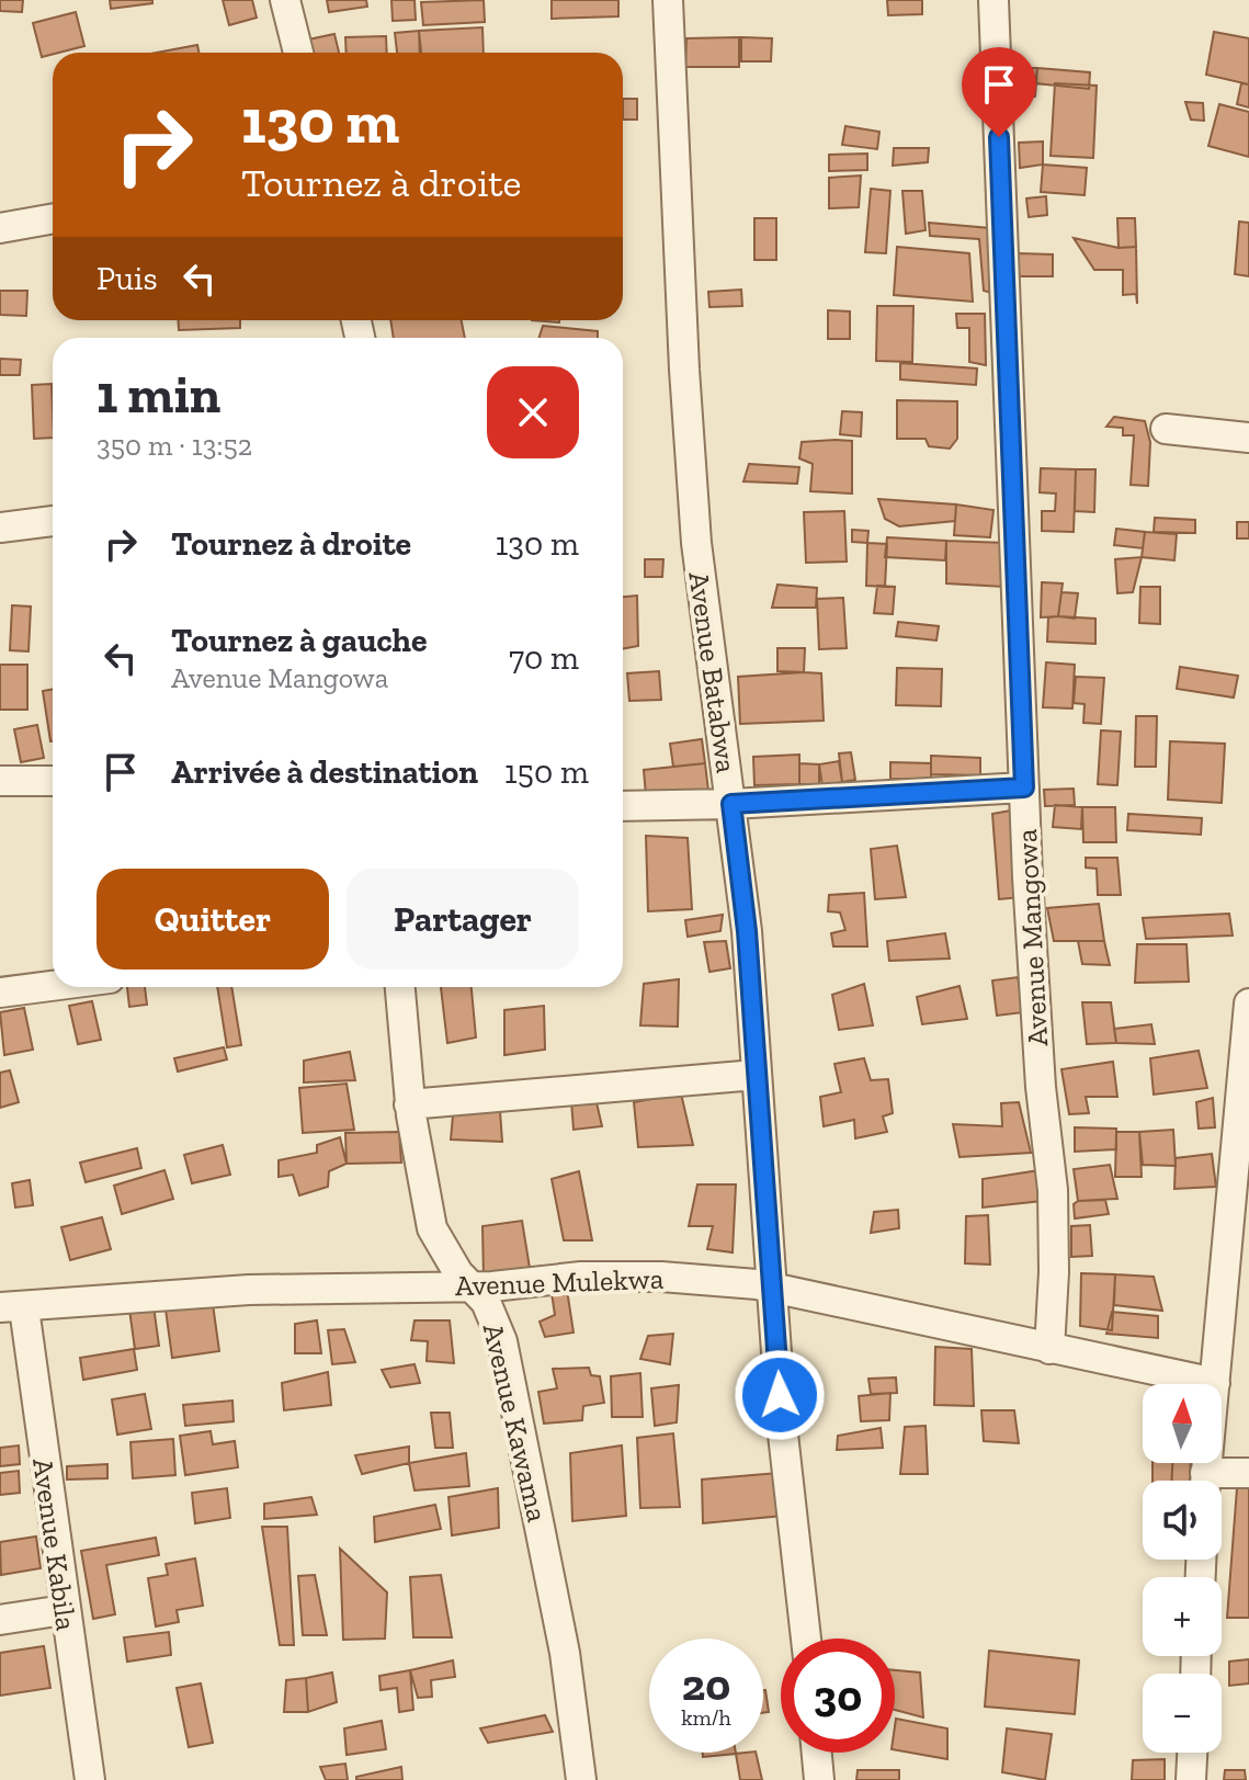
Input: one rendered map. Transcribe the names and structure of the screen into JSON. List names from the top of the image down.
{
  "streets": {
    "street": [
      "Avenue Batabwa",
      "Avenue Mangowa",
      "Avenue Mulekwa",
      "Avenue Kawama",
      "Avenue Kabila"
    ]
  },
  "crossings": [
    ["Avenue Batabwa", "Avenue Mulekwa"],
    ["Avenue Mangowa", "Avenue Mulekwa"],
    ["Avenue Mulekwa", "Avenue Kawama"],
    ["Avenue Mulekwa", "Avenue Kabila"]
  ],
  "north": "top",
  "page": {
    "turn": ["130 m", "Tournez à droite"],
    "then": "Puis",
    "heading": ["1 min", "350 m · 13:52"],
    "list": [
      {
        "name": "Tournez à droite",
        "value": "130 m"
      },
      {
        "name": "Tournez à gauche",
        "note": "Avenue Mangowa",
        "value": "70 m"
      },
      {
        "name": "Arrivée à destination",
        "value": "150 m"
      }
    ],
    "buttons": ["Quitter", "Partager"],
    "map_buttons": ["+", "−"],
    "speed": "20 km/h",
    "limit": "30"
  }
}
